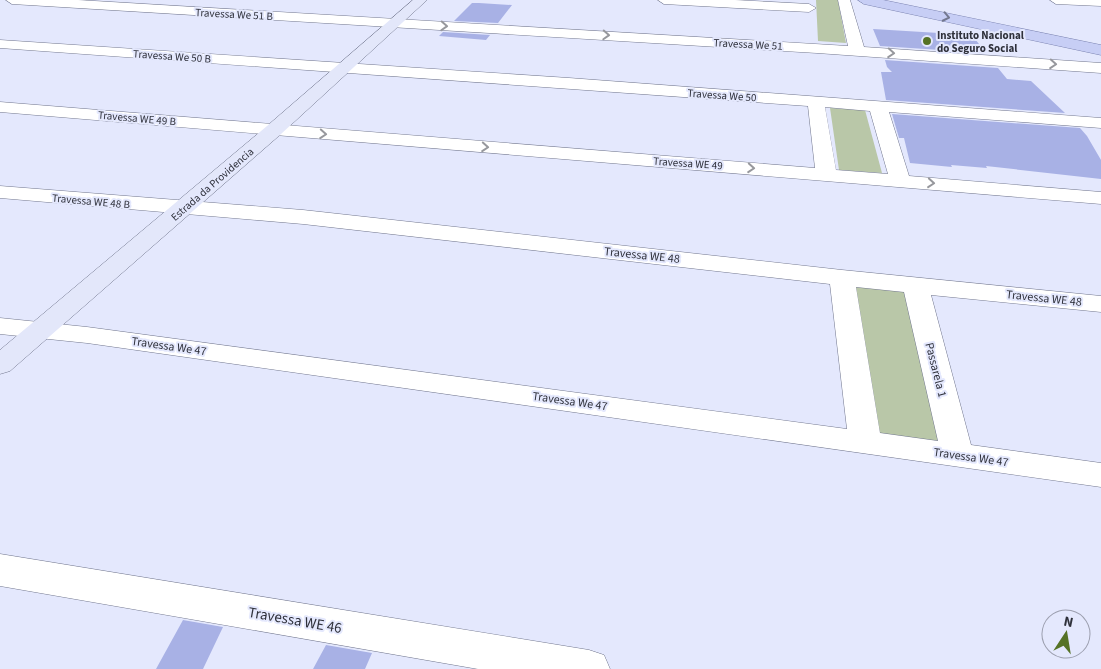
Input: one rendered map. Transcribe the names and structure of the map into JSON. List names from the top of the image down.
{
  "streets": {
    "main road": ["Estrada da Providencia"],
    "street": [
      "Travessa We 51 B",
      "Travessa We 51",
      "Travessa We 50 B",
      "Travessa We 50",
      "Travessa WE 49 B",
      "Travessa WE 49",
      "Travessa WE 48 B",
      "Travessa WE 48",
      "Travessa We 47",
      "Passarela 1",
      "Travessa WE 46"
    ]
  },
  "crossings": [
    ["Travessa We 51 B", "Travessa We 51"],
    ["Travessa We 51 B", "Estrada da Providencia"],
    ["Travessa We 51", "Estrada da Providencia"],
    ["Travessa We 50 B", "Travessa We 50"],
    ["Travessa We 50 B", "Estrada da Providencia"],
    ["Travessa We 50", "Estrada da Providencia"],
    ["Travessa WE 49 B", "Travessa WE 49"],
    ["Travessa WE 49 B", "Estrada da Providencia"],
    ["Travessa WE 49", "Estrada da Providencia"],
    ["Estrada da Providencia", "Travessa WE 48 B"],
    ["Estrada da Providencia", "Travessa WE 48"],
    ["Estrada da Providencia", "Travessa We 47"],
    ["Travessa WE 48 B", "Travessa WE 48"],
    ["Travessa WE 48", "Passarela 1"],
    ["Travessa We 47", "Passarela 1"]
  ],
  "one_way": ["Travessa We 51", "Travessa WE 49"],
  "places": ["Instituto Nacional do Seguro Social"],
  "north": "top"
}
